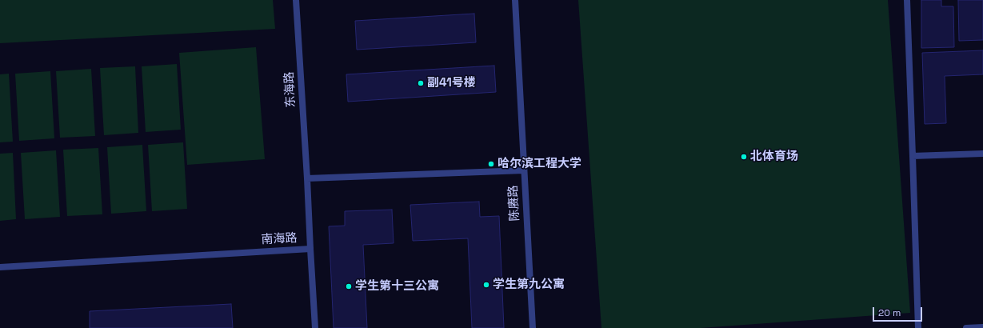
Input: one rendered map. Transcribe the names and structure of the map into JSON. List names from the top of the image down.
{
  "streets": {
    "street": ["东海路", "陈赓路", "南海路"]
  },
  "crossings": [
    ["东海路", "南海路"]
  ],
  "places": [
    "副41号楼",
    "北体育场",
    "哈尔滨工程大学",
    "学生第九公寓",
    "学生第十三公寓"
  ],
  "scale_bar": "20 m"
}
